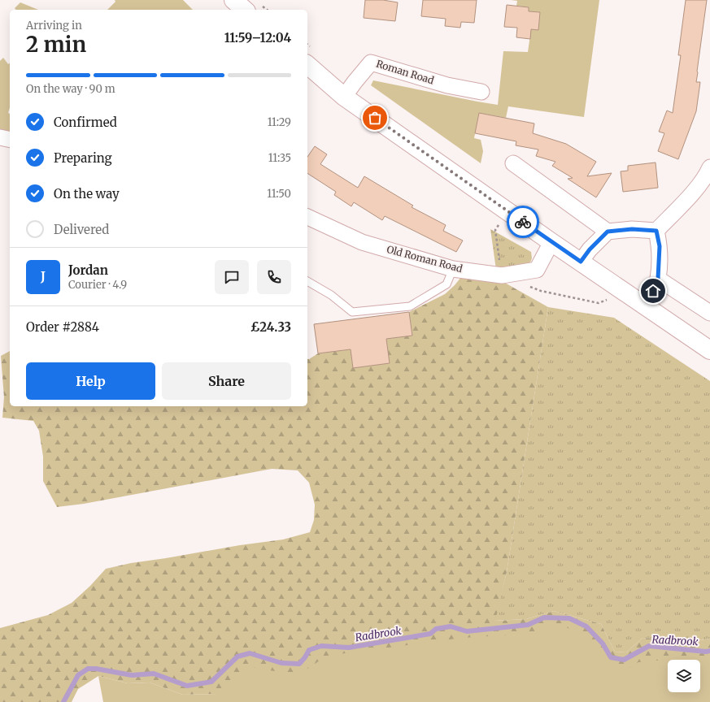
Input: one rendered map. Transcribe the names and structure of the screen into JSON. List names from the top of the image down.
{
  "streets": {
    "street": ["Roman Road", "Old Roman Road"]
  },
  "water": ["Radbrook"],
  "page": {
    "heading": ["2 min", "Arriving in", "11:59–12:04"],
    "panel": [
      "Jordan",
      "Courier · 4.9",
      "Order #2884",
      "£24.33"
    ],
    "bar": "On the way · 90 m",
    "list": [
      ["Confirmed", "11:29"],
      ["Preparing", "11:35"],
      ["On the way", "11:50"],
      "Delivered"
    ],
    "round": "J",
    "buttons": ["Help", "Share"]
  }
}
